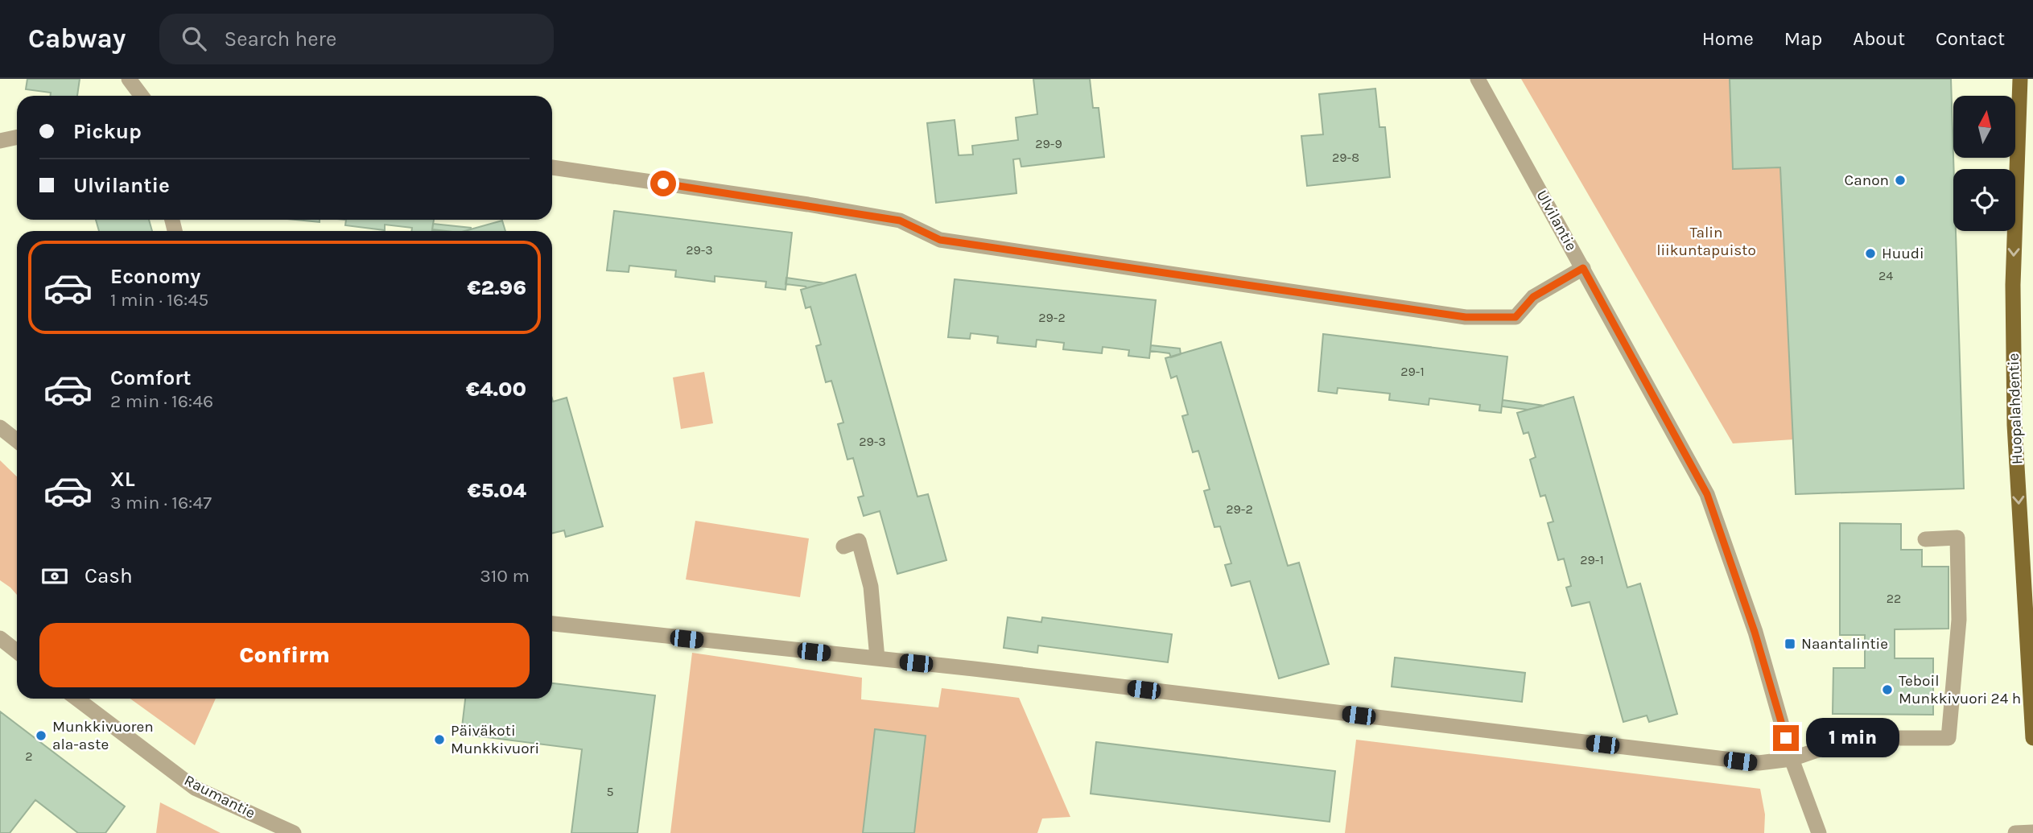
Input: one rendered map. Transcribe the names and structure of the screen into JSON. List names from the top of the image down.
{
  "streets": {
    "main road": ["Huopalahdentie"],
    "street": ["Ulvilantie", "Raumantie"]
  },
  "one_way": ["Huopalahdentie"],
  "parks": ["Talin liikuntapuisto"],
  "places": {
    "other": [
      "Canon",
      "Huudi",
      "Teboil Munkkivuori 24 h",
      "Munkkivuoren ala-aste",
      "Päiväkoti Munkkivuori"
    ],
    "transit": ["Naantalintie"]
  },
  "house_numbers": [
    "29-9",
    "29-8",
    "29-3",
    "24",
    "29-2",
    "29-1",
    "29-3",
    "29-2",
    "29-1",
    "22",
    "2",
    "5"
  ],
  "north": "top",
  "page": {
    "header": "Cabway",
    "search": "Search here",
    "nav": [
      "Home",
      "Map",
      "About",
      "Contact"
    ],
    "banner": ["Pickup", "Ulvilantie"],
    "list": [
      {
        "name": "Economy",
        "note": "1 min · 16:45",
        "value": "€2.96"
      },
      {
        "name": "Comfort",
        "note": "2 min · 16:46",
        "value": "€4.00"
      },
      {
        "name": "XL",
        "note": "3 min · 16:47",
        "value": "€5.04"
      }
    ],
    "pay": ["Cash", "310 m"],
    "buttons": "Confirm",
    "bubble": "1 min"
  }
}
